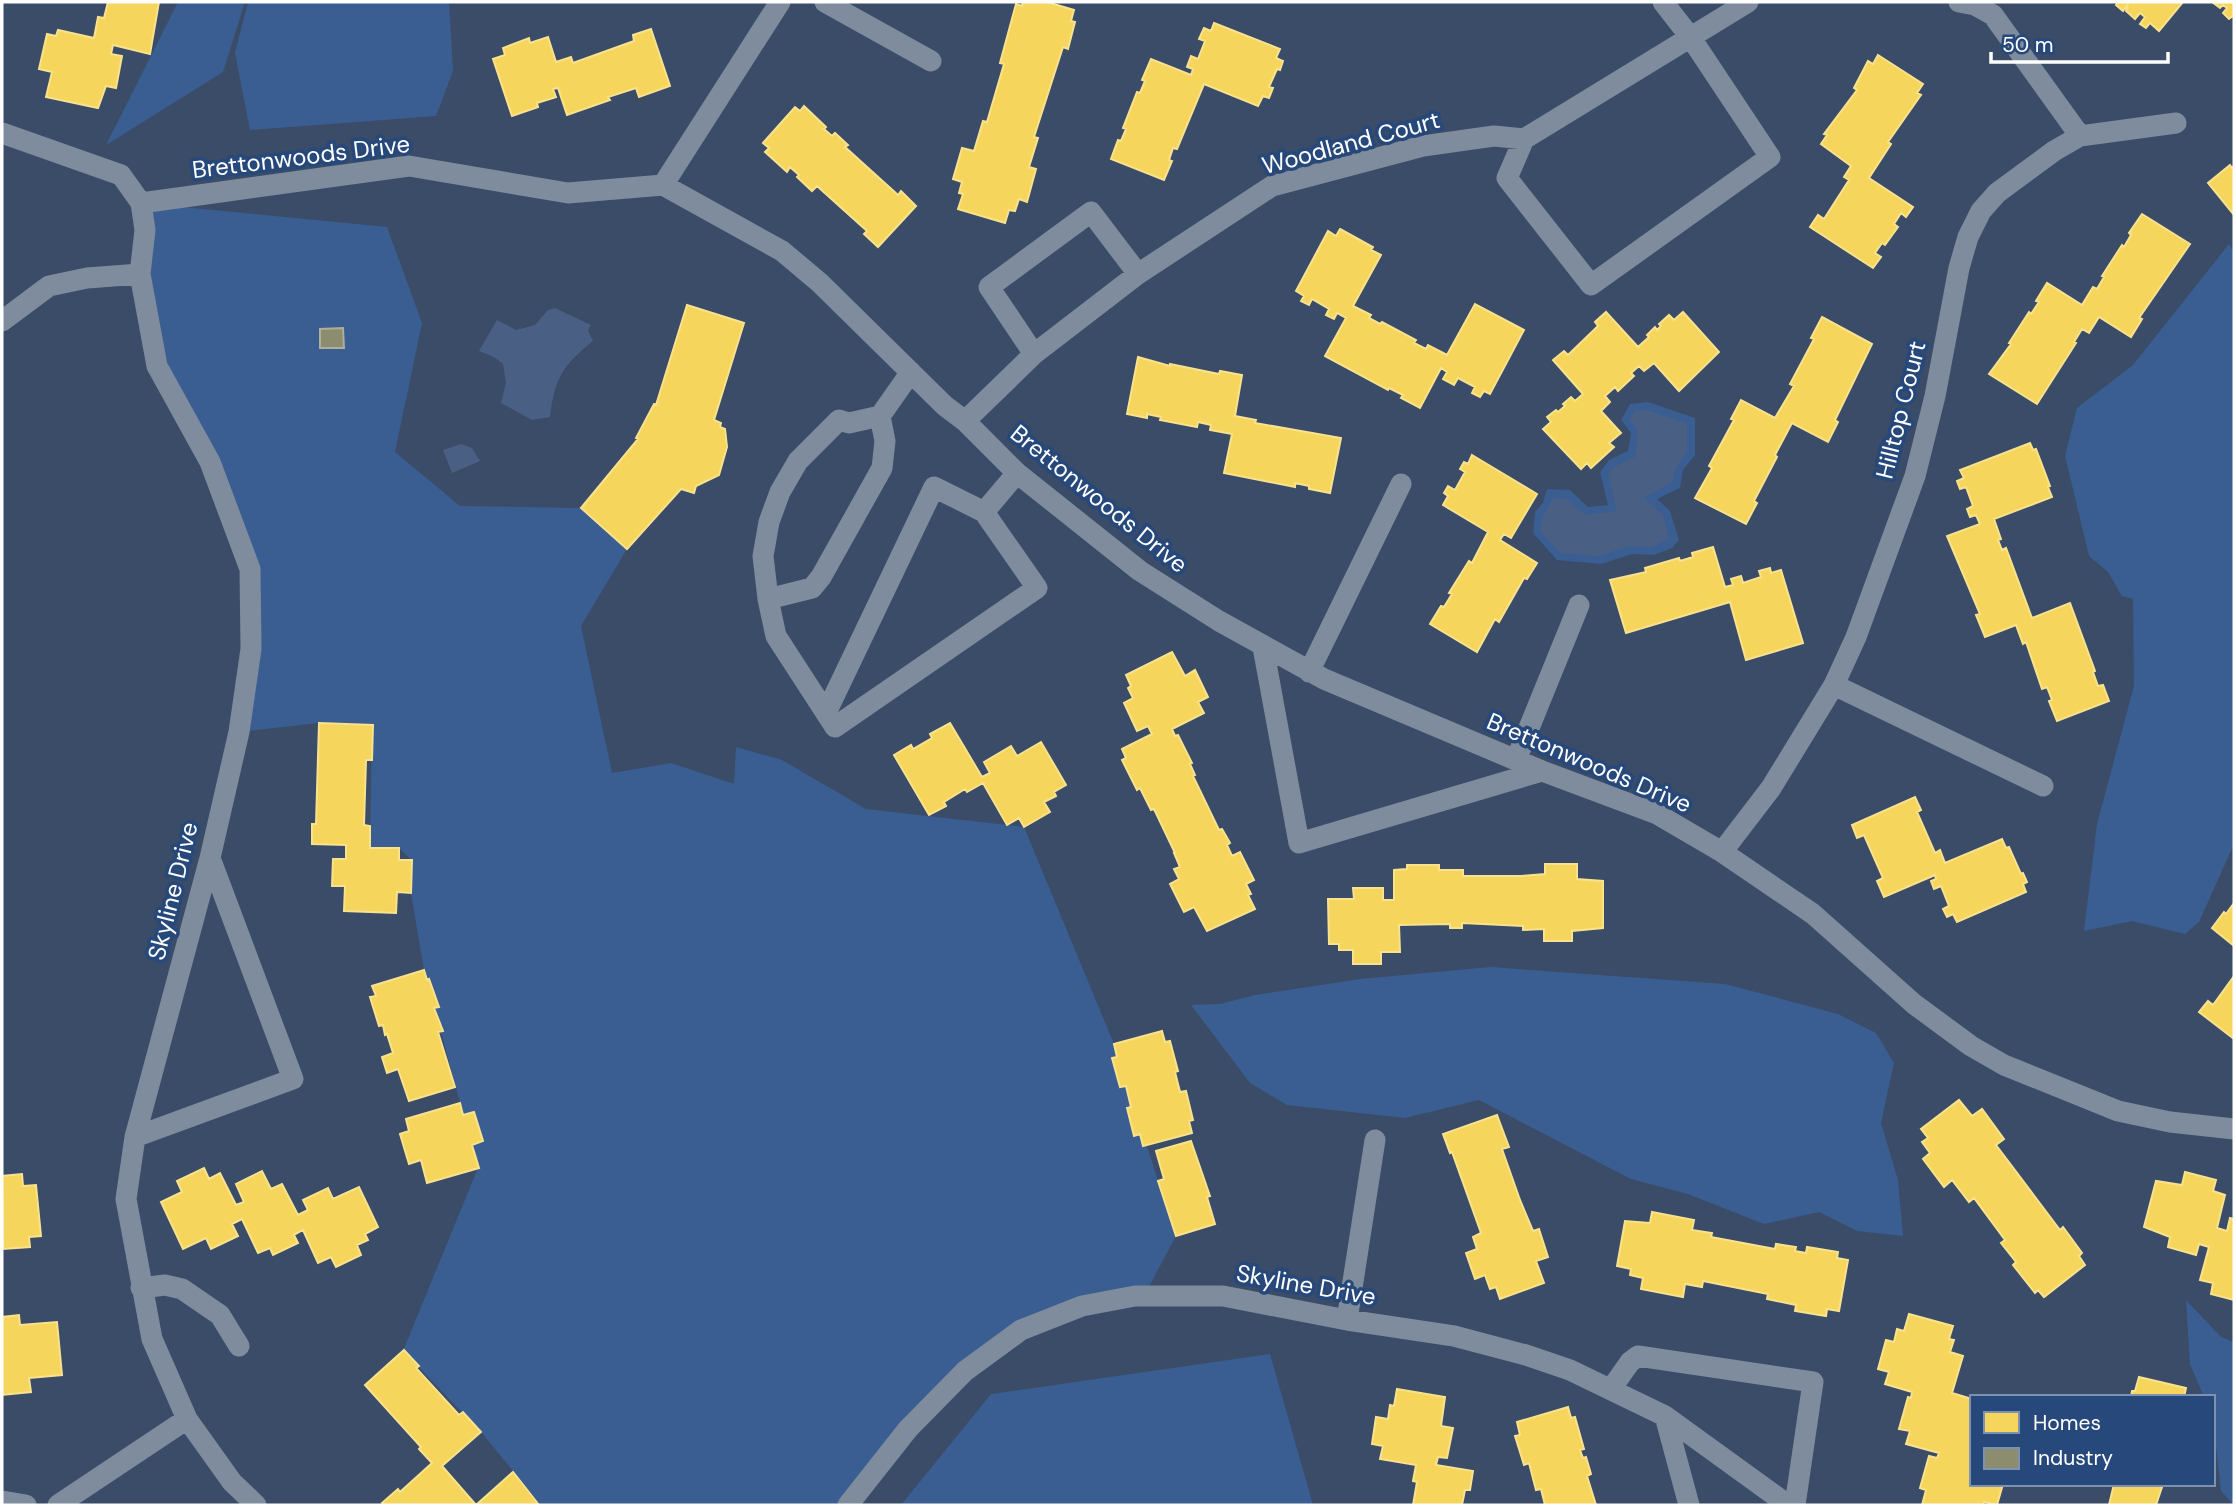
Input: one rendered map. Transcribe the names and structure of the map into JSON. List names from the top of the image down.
{
  "streets": {
    "street": [
      "Woodland Court",
      "Brettonwoods Drive",
      "Hilltop Court",
      "Skyline Drive"
    ]
  },
  "crossings": [
    ["Woodland Court", "Brettonwoods Drive"],
    ["Brettonwoods Drive", "Hilltop Court"]
  ],
  "legend": ["Homes", "Industry"],
  "scale_bar": "50 m"
}
